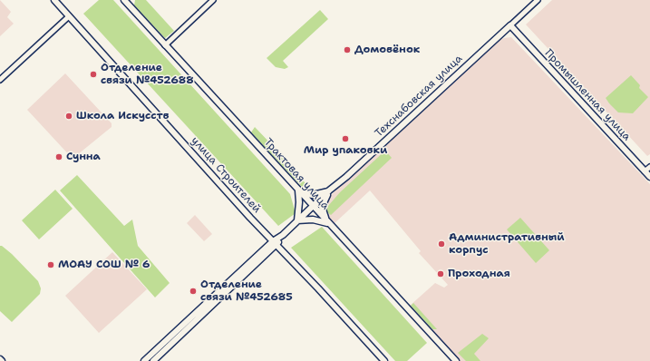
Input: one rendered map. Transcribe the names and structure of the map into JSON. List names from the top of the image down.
{
  "streets": {
    "main road": [
      "Промышленная улица",
      "Техснабовская улица",
      "Трактовая улица",
      "улица Строителей"
    ]
  },
  "crossings": [
    ["Промышленная улица", "Техснабовская улица"],
    ["Техснабовская улица", "Трактовая улица"],
    ["Техснабовская улица", "улица Строителей"]
  ],
  "places": [
    "Домовёнок",
    "Отделение связи №452688",
    "Школа Искусств",
    "Мир упаковки",
    "Сунна",
    "Административный корпус",
    "МОАУ СОШ № 6",
    "Проходная",
    "Отделение связи №452685"
  ]
}
